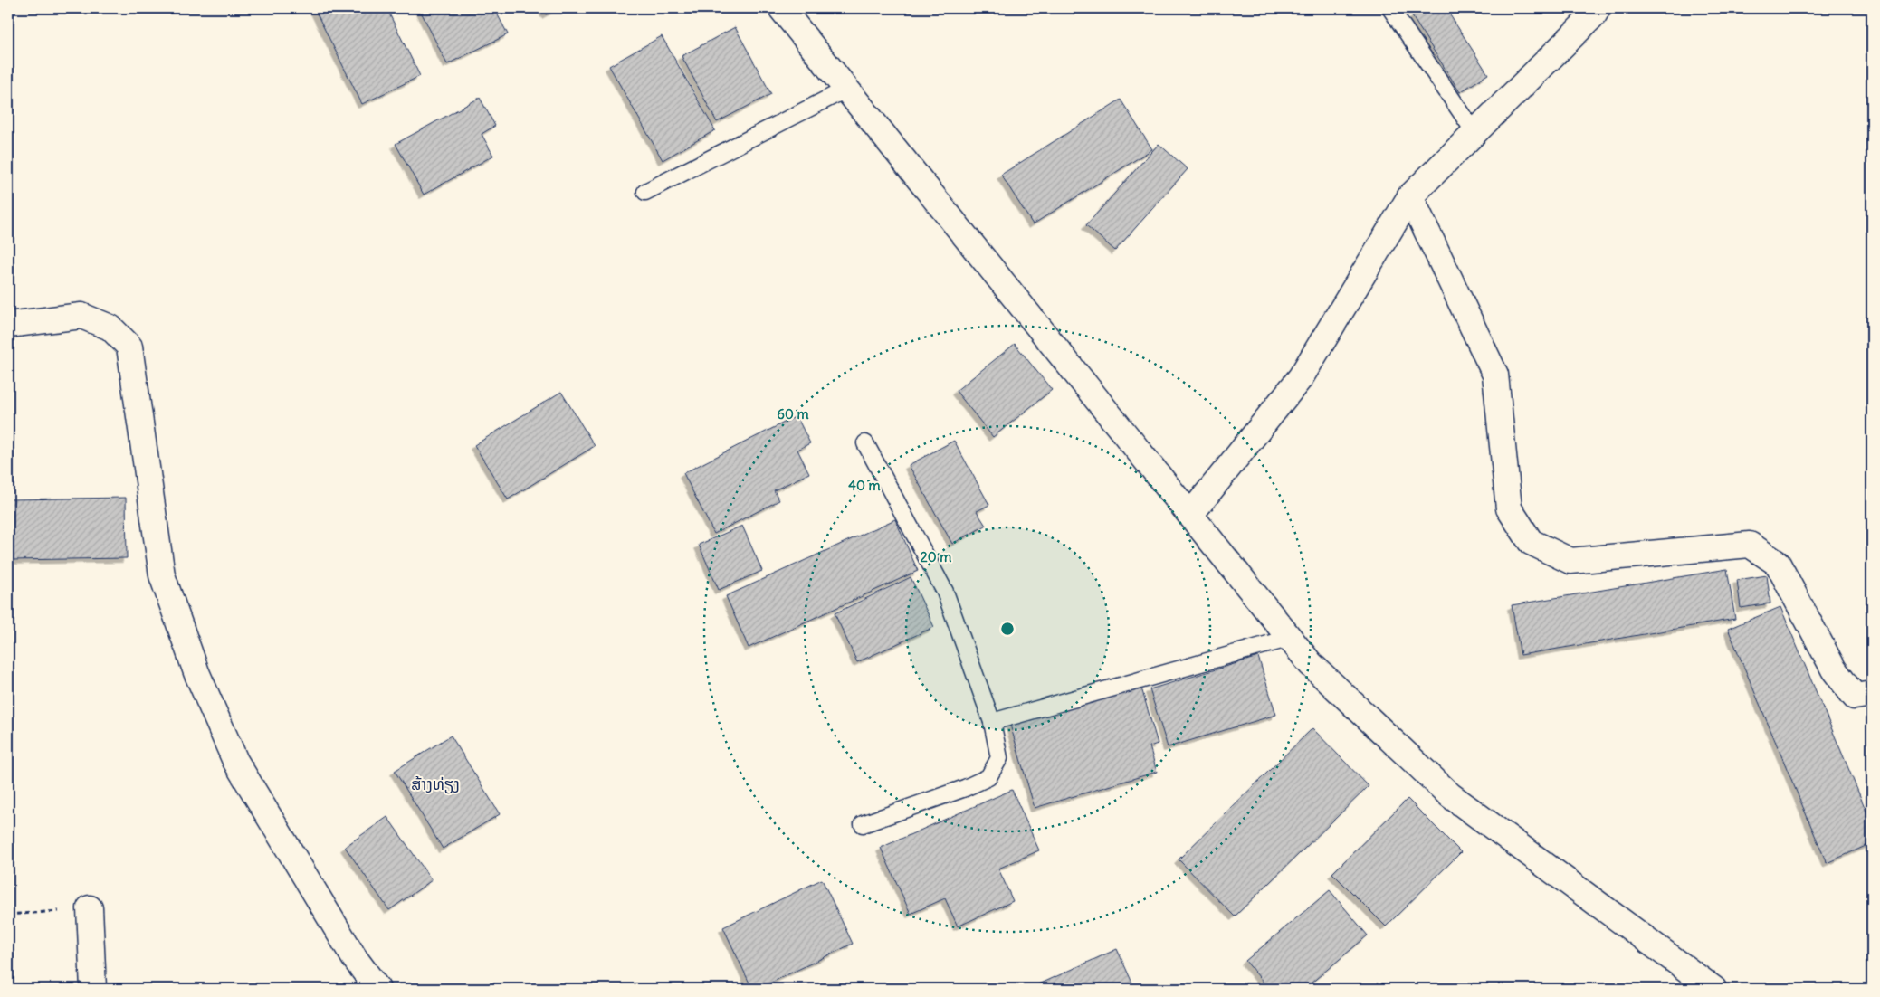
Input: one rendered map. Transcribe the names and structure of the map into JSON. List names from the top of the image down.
{
  "districts": ["ສ້າງທ່ຽງ"],
  "rings": ["60 m", "40 m", "20 m"]
}
